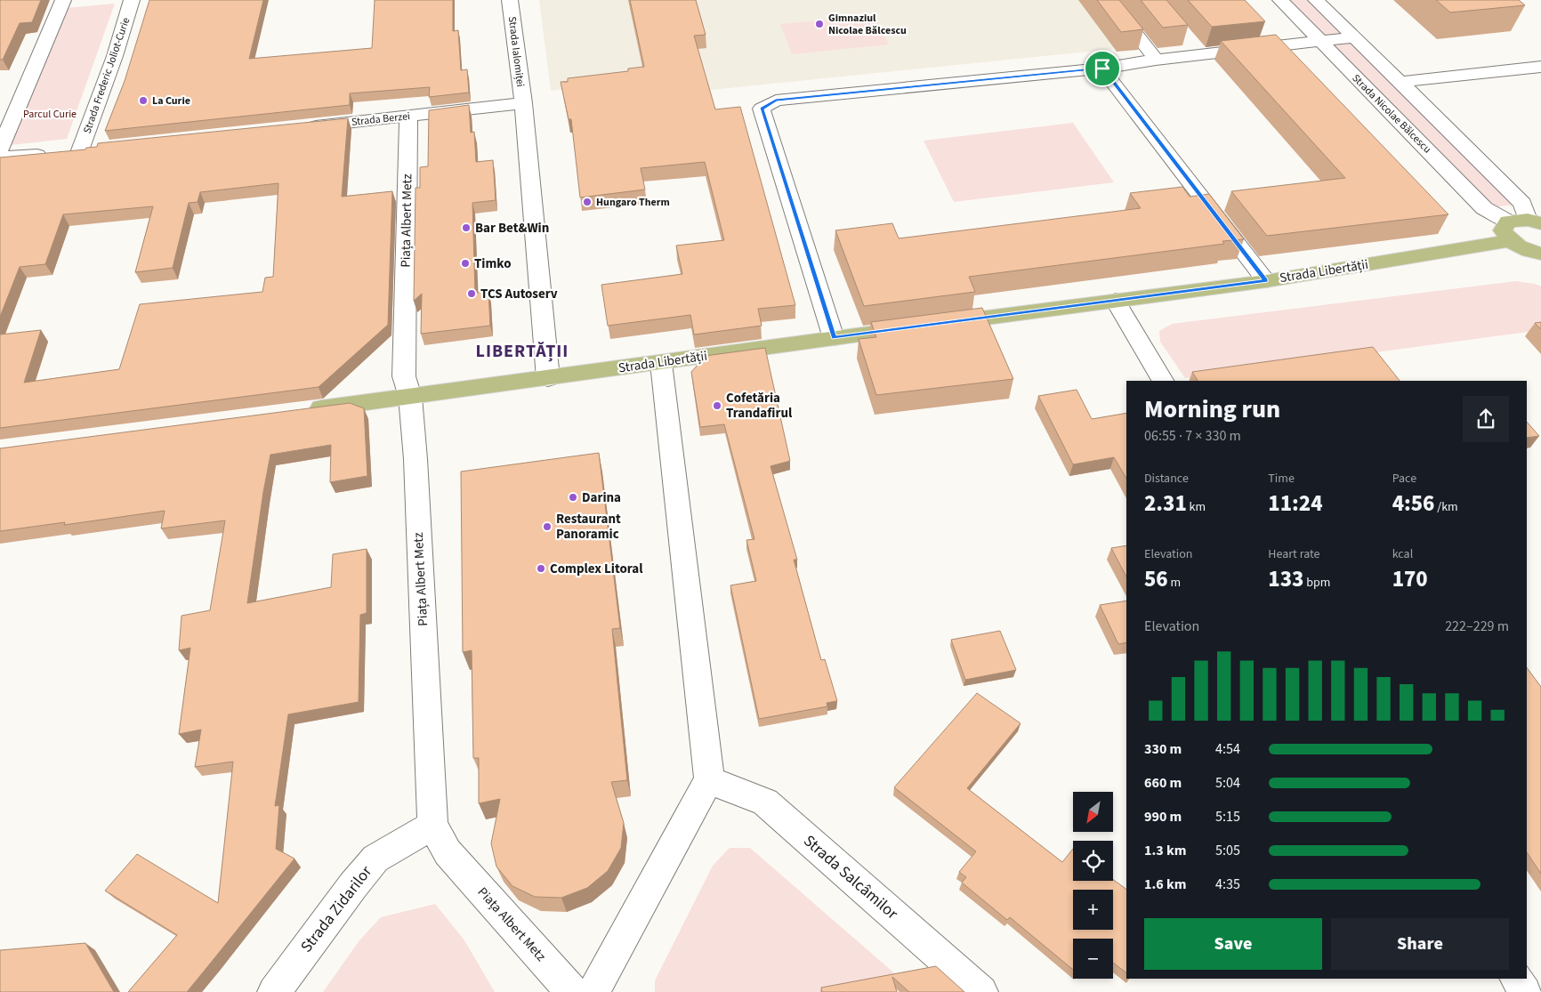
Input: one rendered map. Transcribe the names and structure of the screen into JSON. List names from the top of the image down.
{
  "streets": {
    "main road": ["Strada Libertății"],
    "street": [
      "Strada Ialomiței",
      "Strada Frederic Joliot-Curie",
      "Strada Nicolae Bălcescu",
      "Strada Berzei",
      "Piața Albert Metz",
      "Strada Salcâmilor",
      "Strada Zidarilor"
    ]
  },
  "crossings": [
    ["Strada Ialomiței", "Strada Berzei"],
    ["Strada Nicolae Bălcescu", "Strada Libertății"],
    ["Strada Berzei", "Piața Albert Metz"],
    ["Piața Albert Metz", "Strada Libertății"],
    ["Piața Albert Metz", "Strada Zidarilor"]
  ],
  "districts": ["LIBERTĂȚII"],
  "parks": ["Parcul Curie"],
  "places": [
    "Gimnaziul Nicolae Bălcescu",
    "La Curie",
    "Hungaro Therm",
    "Bar Bet&Win",
    "Timko",
    "TCS Autoserv",
    "Cofetăria Trandafirul",
    "Darina",
    "Restaurant Panoramic",
    "Complex Litoral"
  ],
  "north": "bottom left",
  "page": {
    "heading": ["Morning run", "06:55 · 7 × 330 m"],
    "stats": [
      ["Distance", "2.31 km"],
      ["Time", "11:24"],
      ["Pace", "4:56 /km"],
      ["Elevation", "56 m"],
      ["Heart rate", "133 bpm"],
      ["kcal", "170"]
    ],
    "chart": ["Elevation", "222–229 m"],
    "list": [
      {
        "name": "330 m",
        "note": "4:54"
      },
      {
        "name": "660 m",
        "note": "5:04"
      },
      {
        "name": "990 m",
        "note": "5:15"
      },
      {
        "name": "1.3 km",
        "note": "5:05"
      },
      {
        "name": "1.6 km",
        "note": "4:35"
      }
    ],
    "map_buttons": ["+", "−"],
    "buttons": ["Save", "Share"]
  }
}
